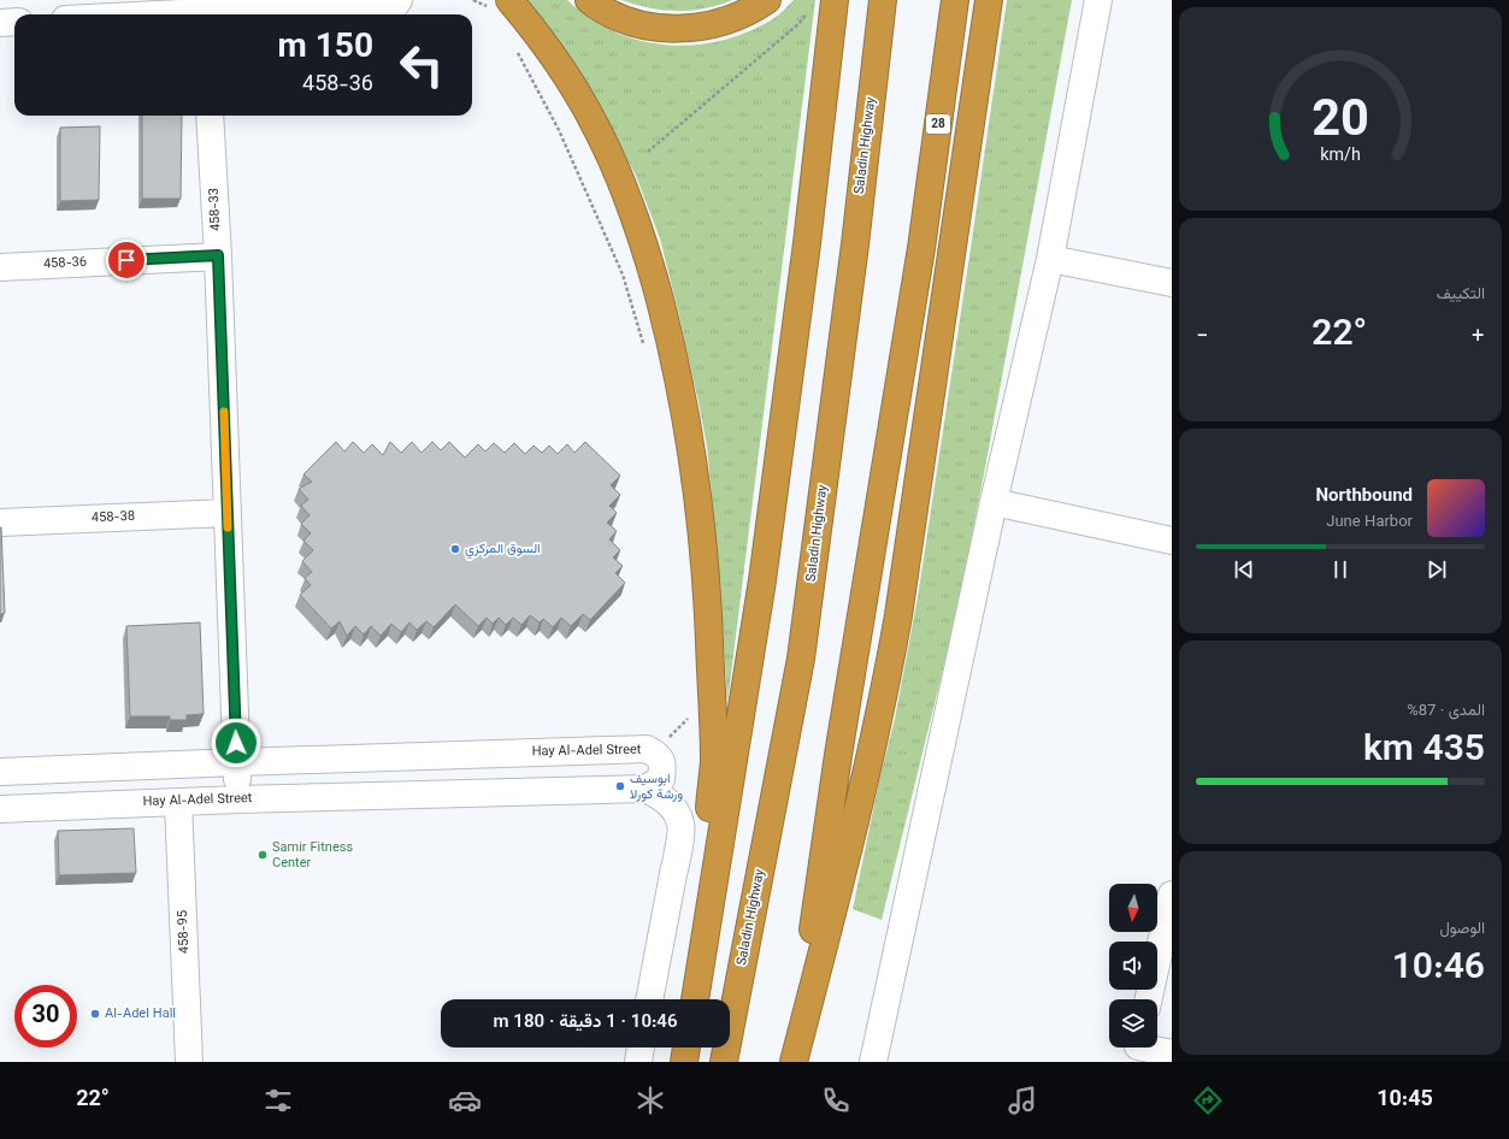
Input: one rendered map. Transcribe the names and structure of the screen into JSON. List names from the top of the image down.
{
  "streets": {
    "highway": ["28", "Saladin Highway"],
    "street": [
      "458-33",
      "458-36",
      "458-38",
      "Hay Al-Adel Street",
      "458-95"
    ]
  },
  "crossings": [
    ["458-33", "458-36"],
    ["458-33", "458-38"],
    ["458-33", "Hay Al-Adel Street"],
    ["Hay Al-Adel Street", "458-95"]
  ],
  "places": [
    "السوق المركزي",
    "ابوسيف ورشة كورلا",
    "Samir Fitness Center",
    "Al-Adel Hall"
  ],
  "north": "bottom",
  "page": {
    "turn": ["150 m", "458-36"],
    "tile": [
      "التكييف",
      ["المدى · 87%", "435 km"],
      ["الوصول", "10:46"]
    ],
    "heat": ["−", "22°", "+"],
    "song": ["Northbound", "June Harbor"],
    "limit": "30",
    "trip": "10:46 · 1 دقيقة · 180 m",
    "tabs": ["10:45", "22°"],
    "gauge": ["20", "km/h"]
  }
}
